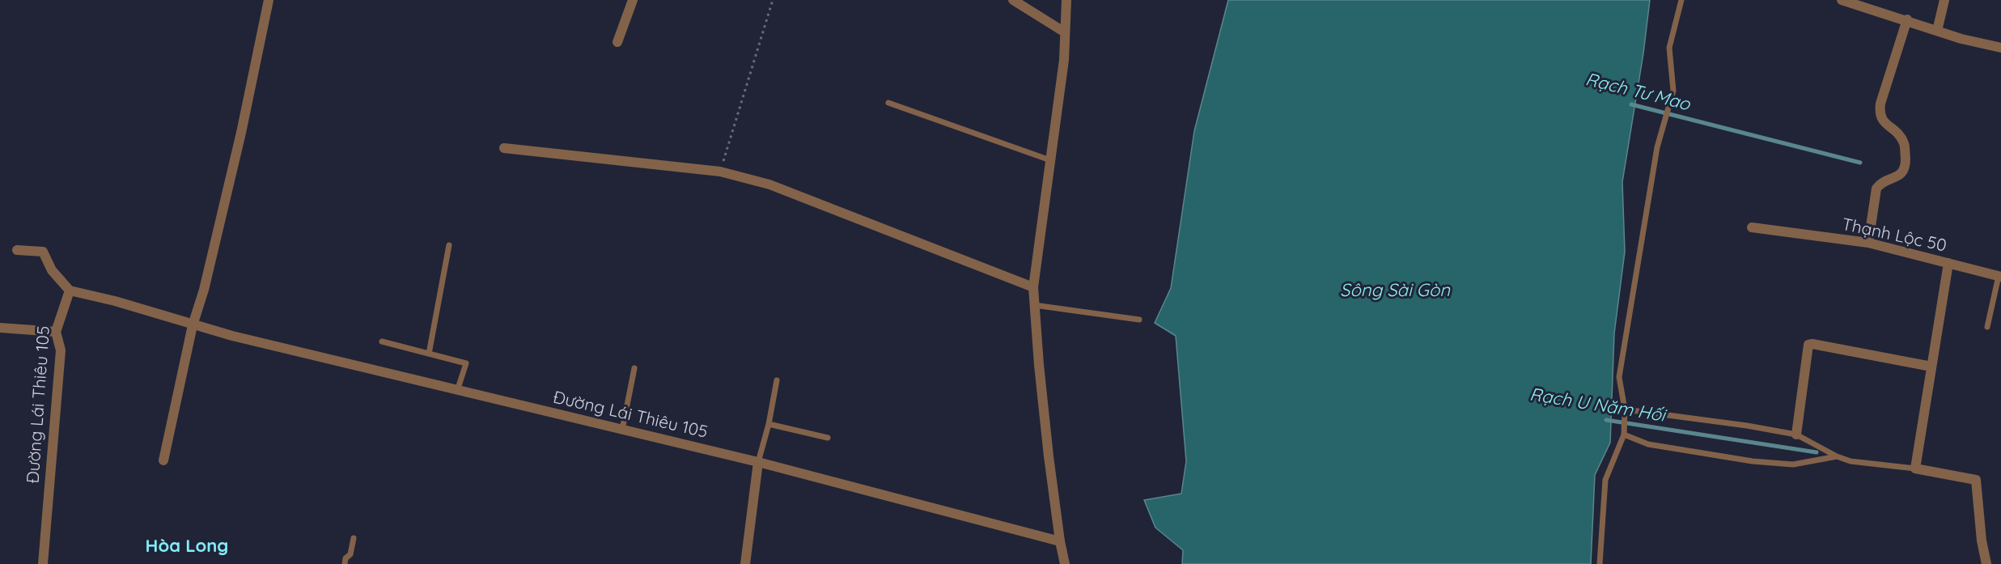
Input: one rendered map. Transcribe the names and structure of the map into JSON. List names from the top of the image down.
{
  "streets": {
    "street": ["Thạnh Lộc 50", "Đường Lái Thiêu 105"]
  },
  "districts": ["Hòa Long"],
  "water": ["Rạch Tư Mao", "Sông Sài Gòn", "Rạch U Năm Hối"]
}
